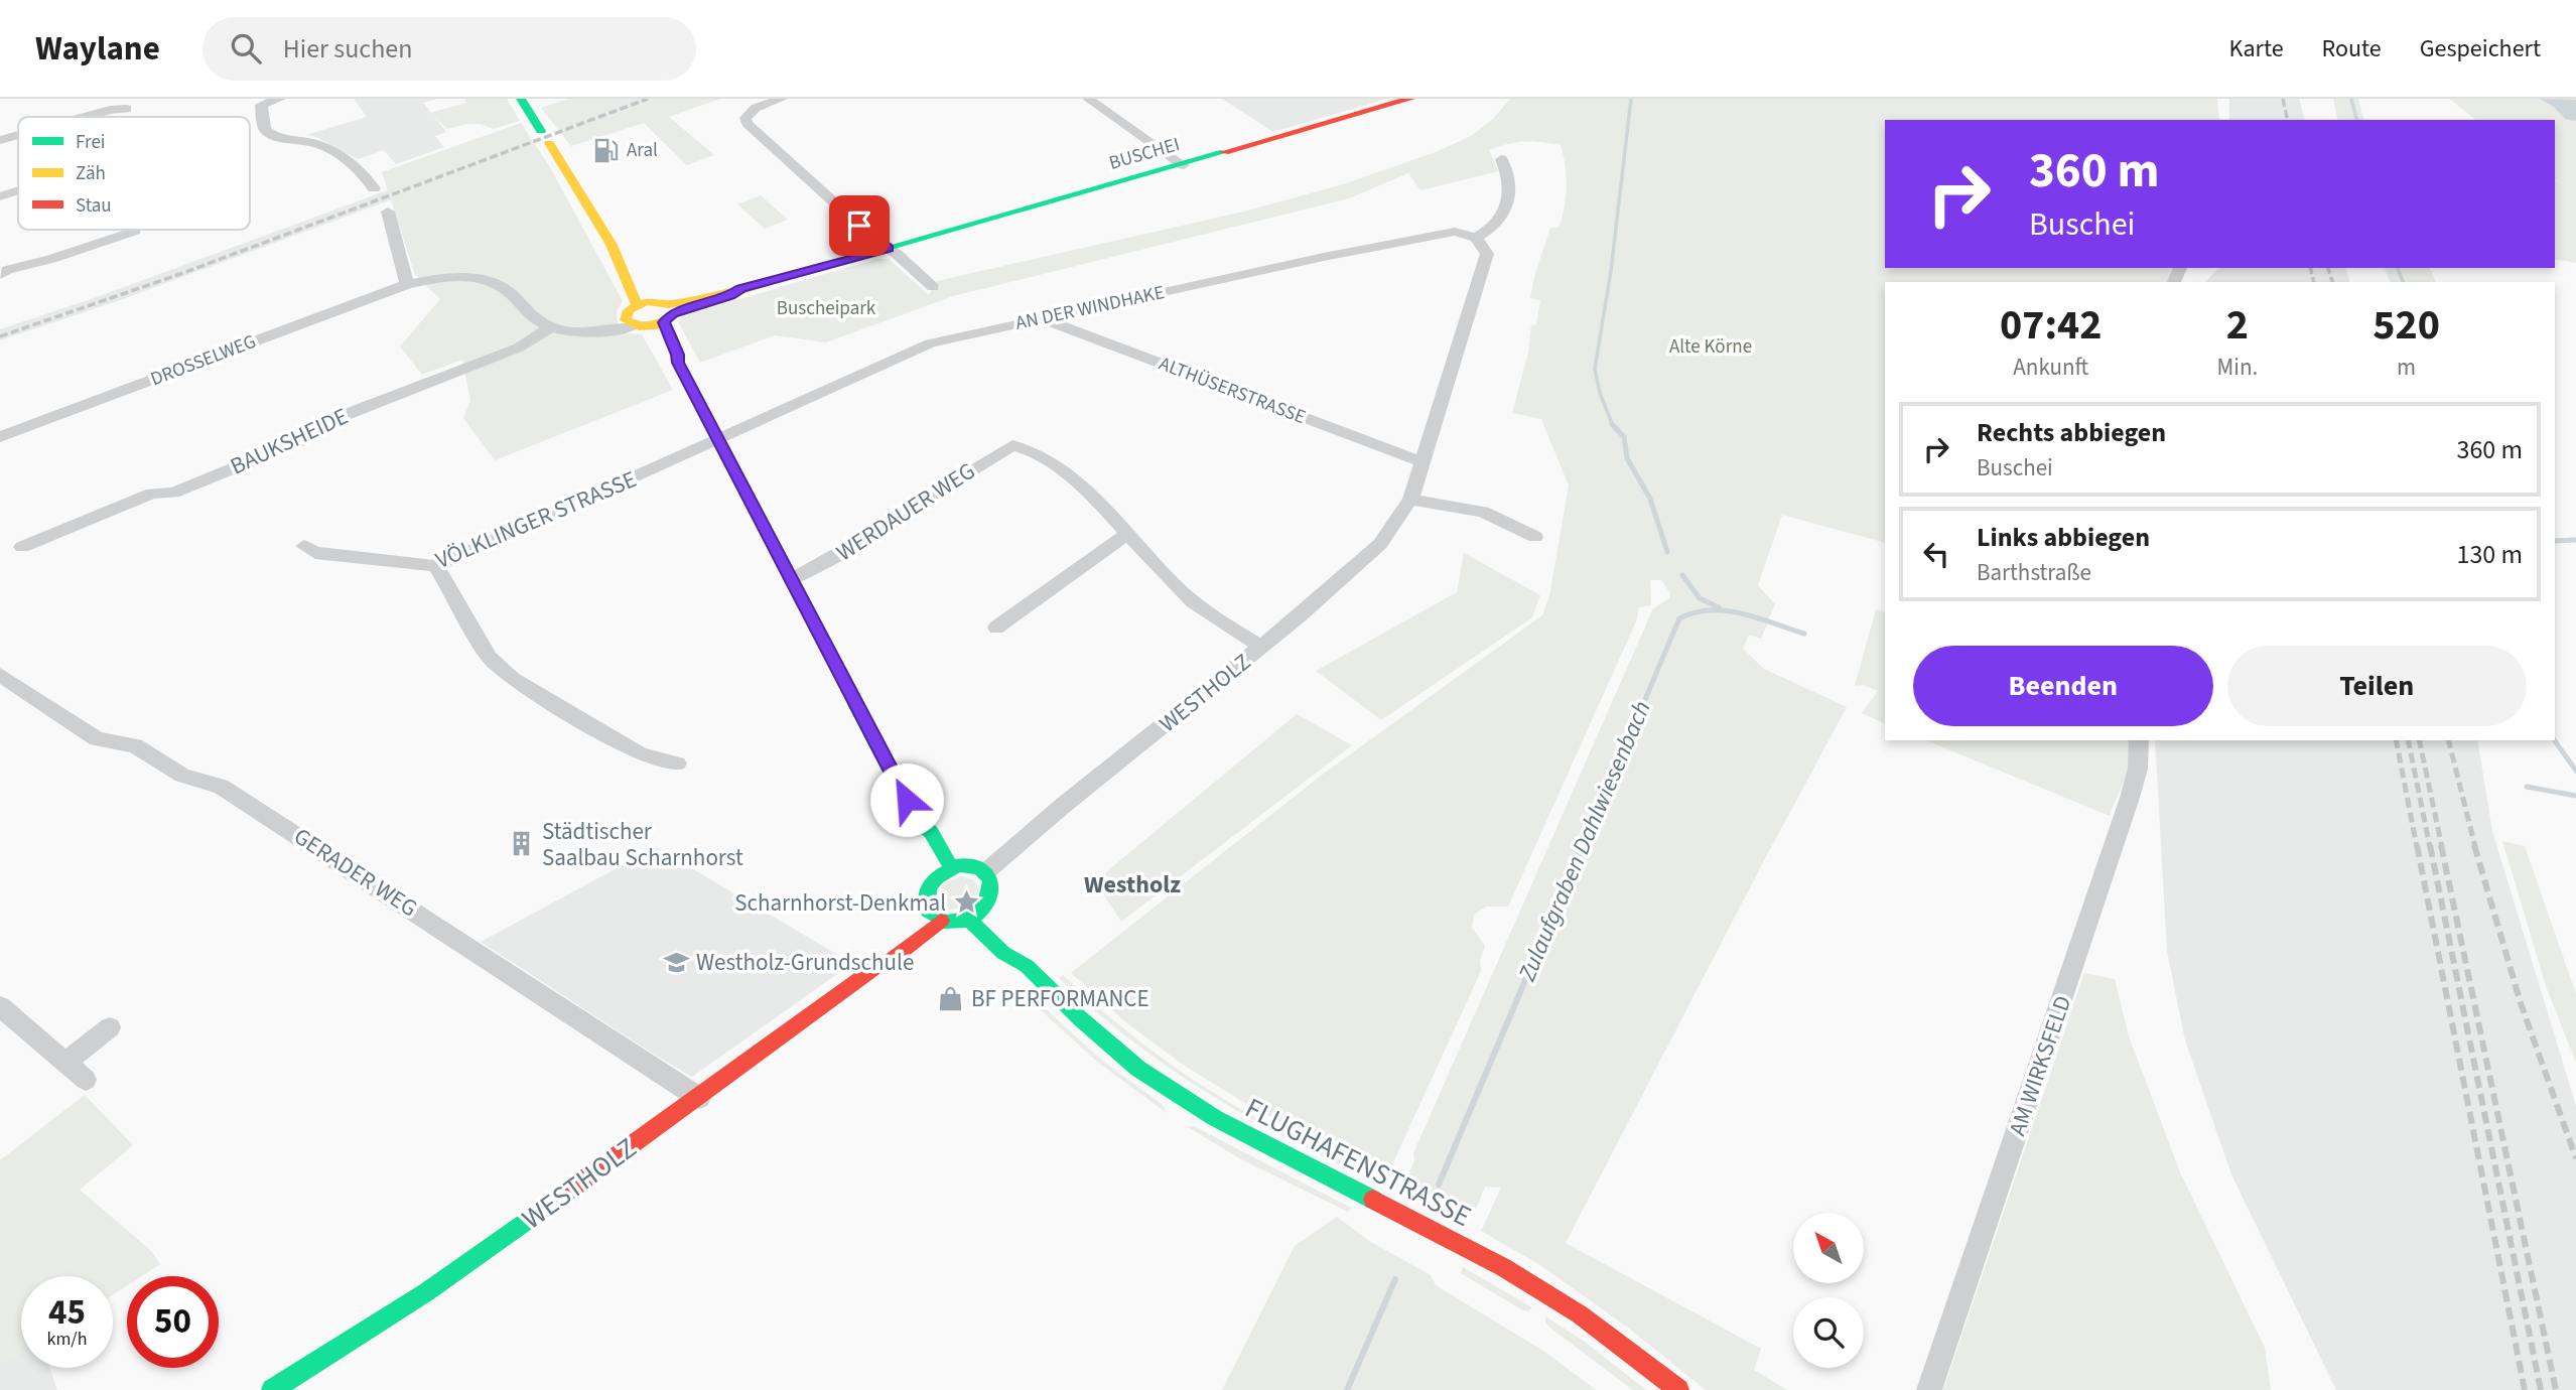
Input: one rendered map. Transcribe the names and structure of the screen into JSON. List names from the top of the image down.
{
  "streets": {
    "main road": ["BUSCHEI", "WESTHOLZ", "FLUGHAFENSTRASSE"],
    "street": [
      "AN DER WINDHAKE",
      "DROSSELWEG",
      "ALTHÜSERSTRASSE",
      "BAUKSHEIDE",
      "WERDAUER WEG",
      "VÖLKLINGER STRASSE",
      "GERADER WEG",
      "AM WIRKSFELD"
    ]
  },
  "crossings": [
    ["AN DER WINDHAKE", "ALTHÜSERSTRASSE"],
    ["AN DER WINDHAKE", "VÖLKLINGER STRASSE"],
    ["AN DER WINDHAKE", "WESTHOLZ"],
    ["DROSSELWEG", "BAUKSHEIDE"],
    ["ALTHÜSERSTRASSE", "WESTHOLZ"],
    ["WESTHOLZ", "GERADER WEG"],
    ["WESTHOLZ", "FLUGHAFENSTRASSE"]
  ],
  "districts": ["Westholz"],
  "water": ["Zulaufgraben Dahlwiesenbach"],
  "parks": ["Buscheipark", "Alte Körne"],
  "places": {
    "fuel station": ["Aral"],
    "building": ["Städtischer Saalbau Scharnhorst"],
    "place": ["Scharnhorst-Denkmal"],
    "school or university": ["Westholz-Grundschule"],
    "shop": ["BF PERFORMANCE"]
  },
  "legend": ["Frei", "Zäh", "Stau"],
  "north": "top left",
  "page": {
    "header": "Waylane",
    "search": "Hier suchen",
    "nav": ["Karte", "Route", "Gespeichert"],
    "turn": ["360 m", "Buschei"],
    "eta": [
      "07:42",
      "Ankunft",
      "2",
      "Min.",
      "520",
      "m"
    ],
    "list": [
      {
        "name": "Rechts abbiegen",
        "note": "Buschei",
        "value": "360 m"
      },
      {
        "name": "Links abbiegen",
        "note": "Barthstraße",
        "value": "130 m"
      }
    ],
    "buttons": ["Beenden", "Teilen"],
    "speed": "45 km/h",
    "limit": "50"
  }
}
